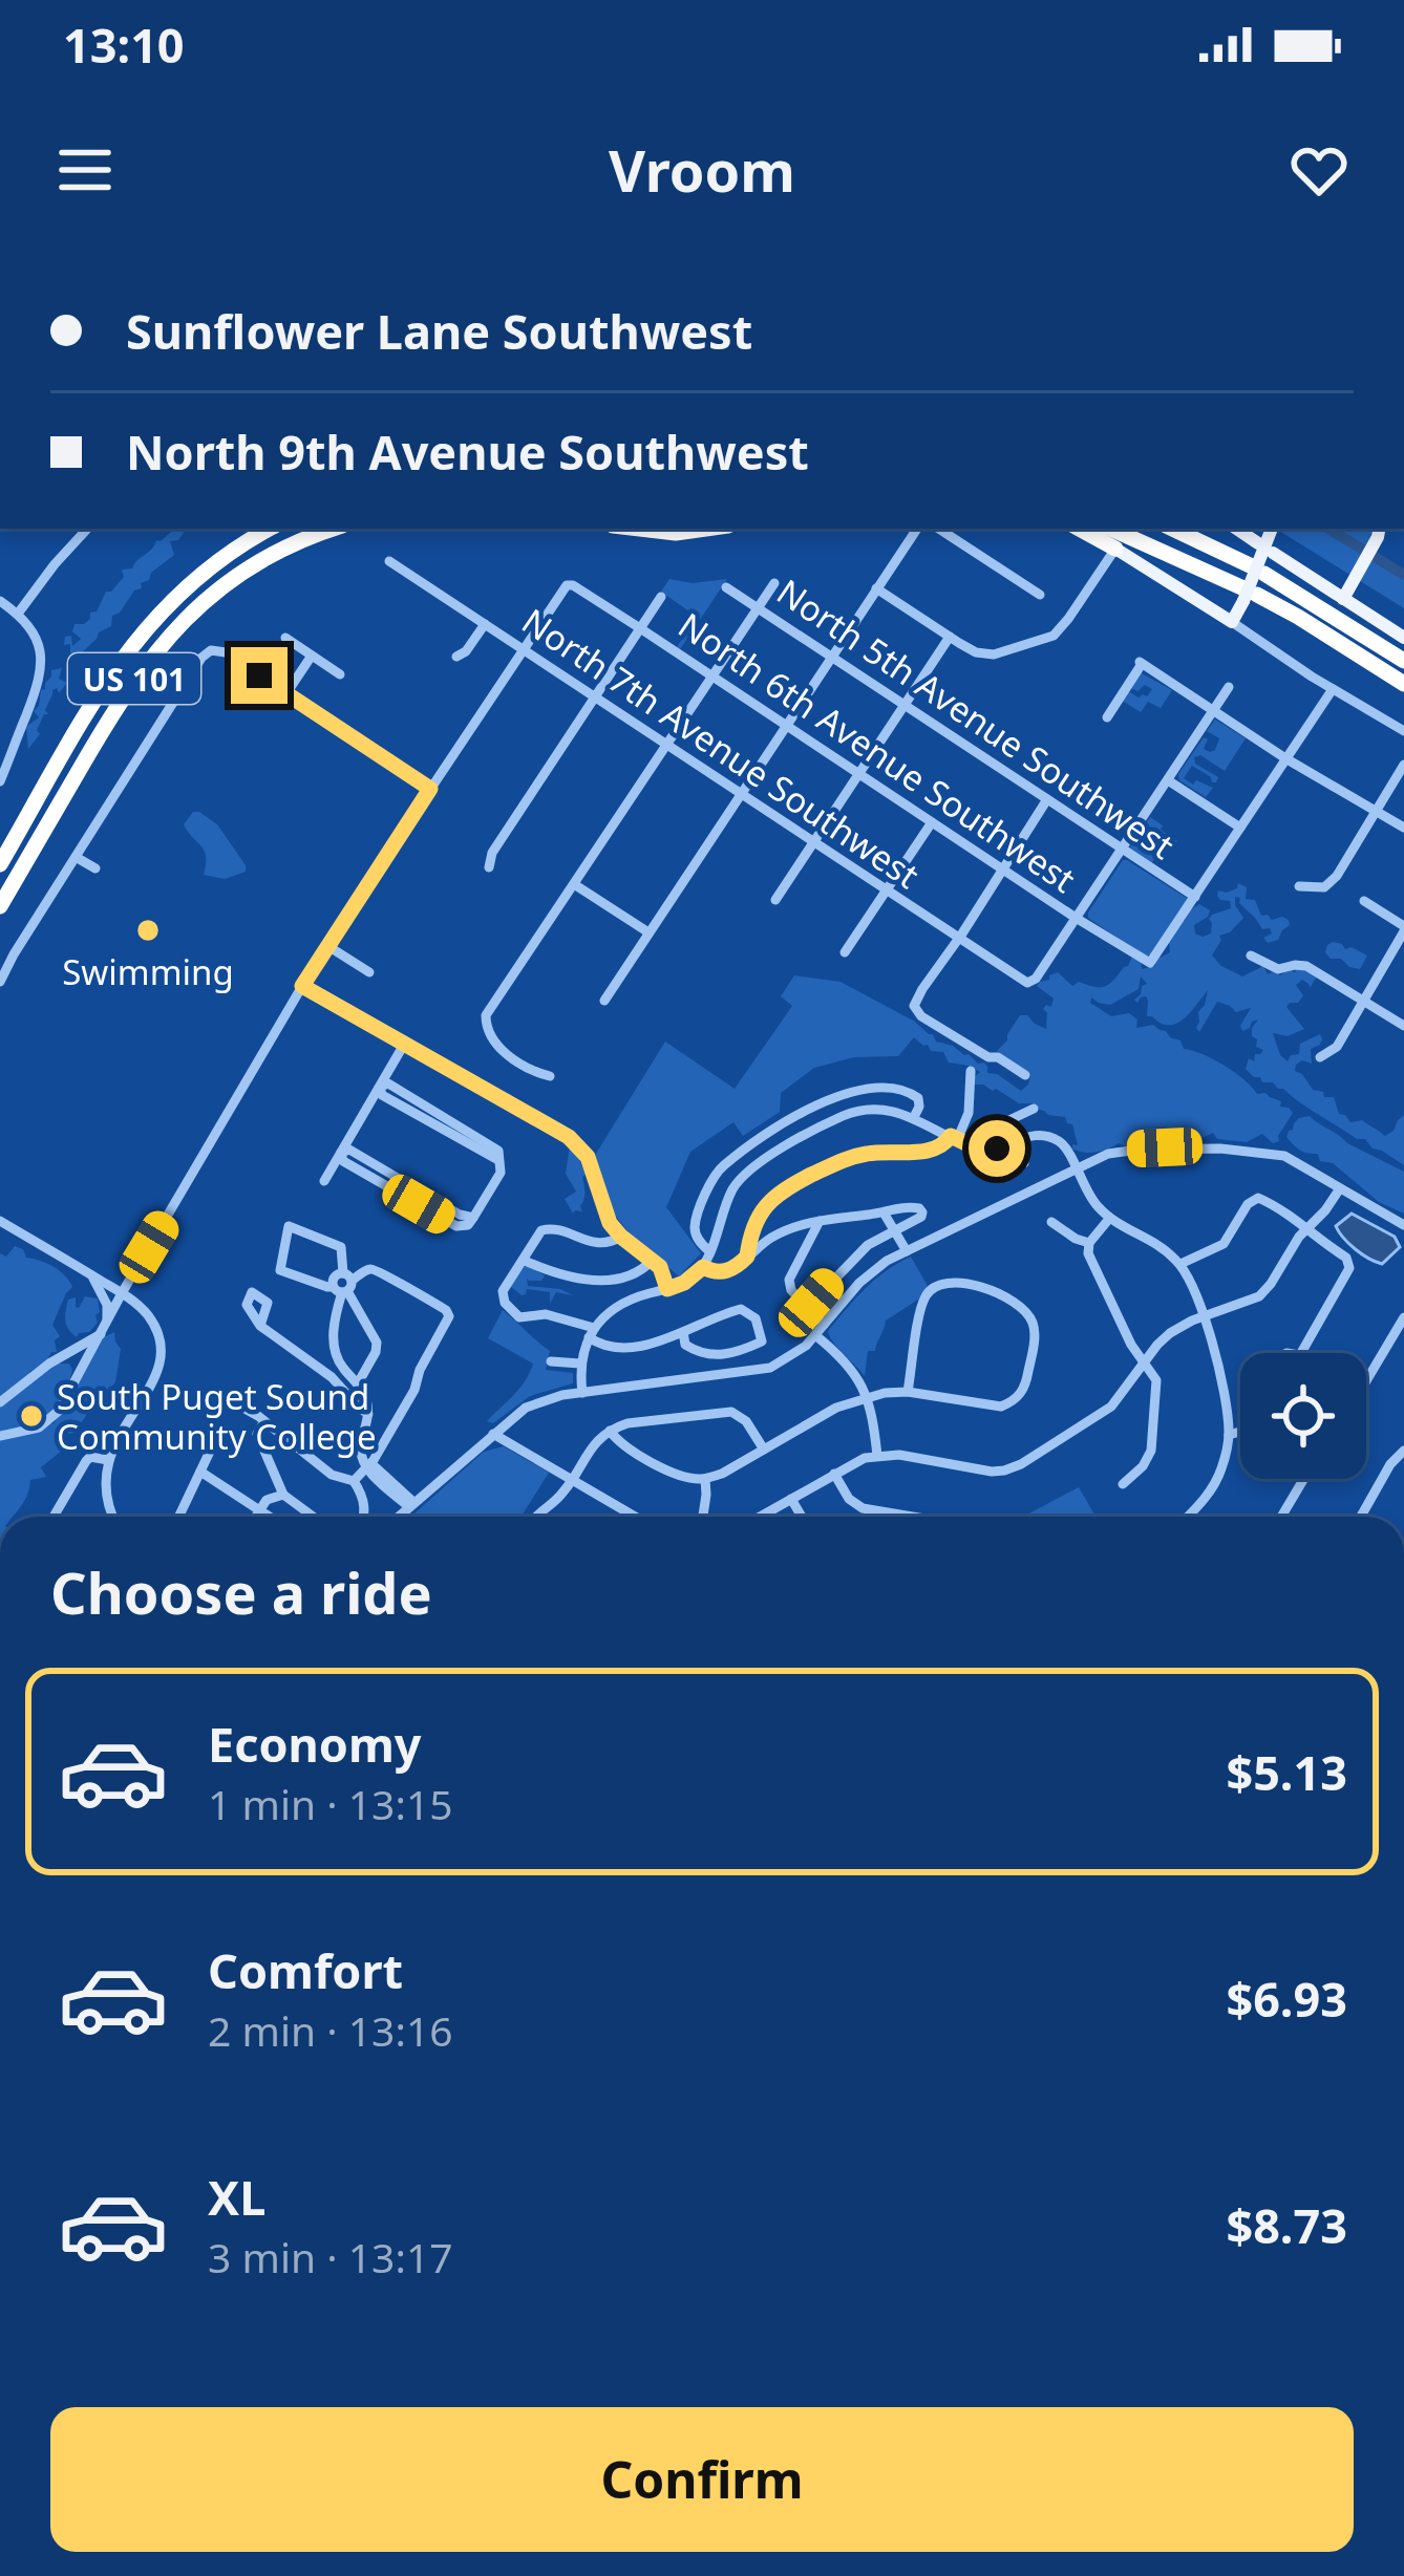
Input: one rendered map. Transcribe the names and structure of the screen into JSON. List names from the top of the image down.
{
  "streets": {
    "highway": ["US 101"],
    "street": ["North 5th Avenue Southwest", "North 7th Avenue Southwest", "North 6th Avenue Southwest"]
  },
  "crossings": [
    ["North 5th Avenue Southwest", "North 6th Avenue Southwest"],
    ["North 7th Avenue Southwest", "North 6th Avenue Southwest"]
  ],
  "places": ["Swimming", "South Puget Sound Community College"],
  "page": {
    "status": "13:10",
    "header": "Vroom",
    "banner": ["Sunflower Lane Southwest", "North 9th Avenue Southwest"],
    "heading": "Choose a ride",
    "list": [
      {
        "name": "Economy",
        "note": "1 min · 13:15",
        "value": "$5.13"
      },
      {
        "name": "Comfort",
        "note": "2 min · 13:16",
        "value": "$6.93"
      },
      {
        "name": "XL",
        "note": "3 min · 13:17",
        "value": "$8.73"
      }
    ],
    "buttons": "Confirm"
  }
}
